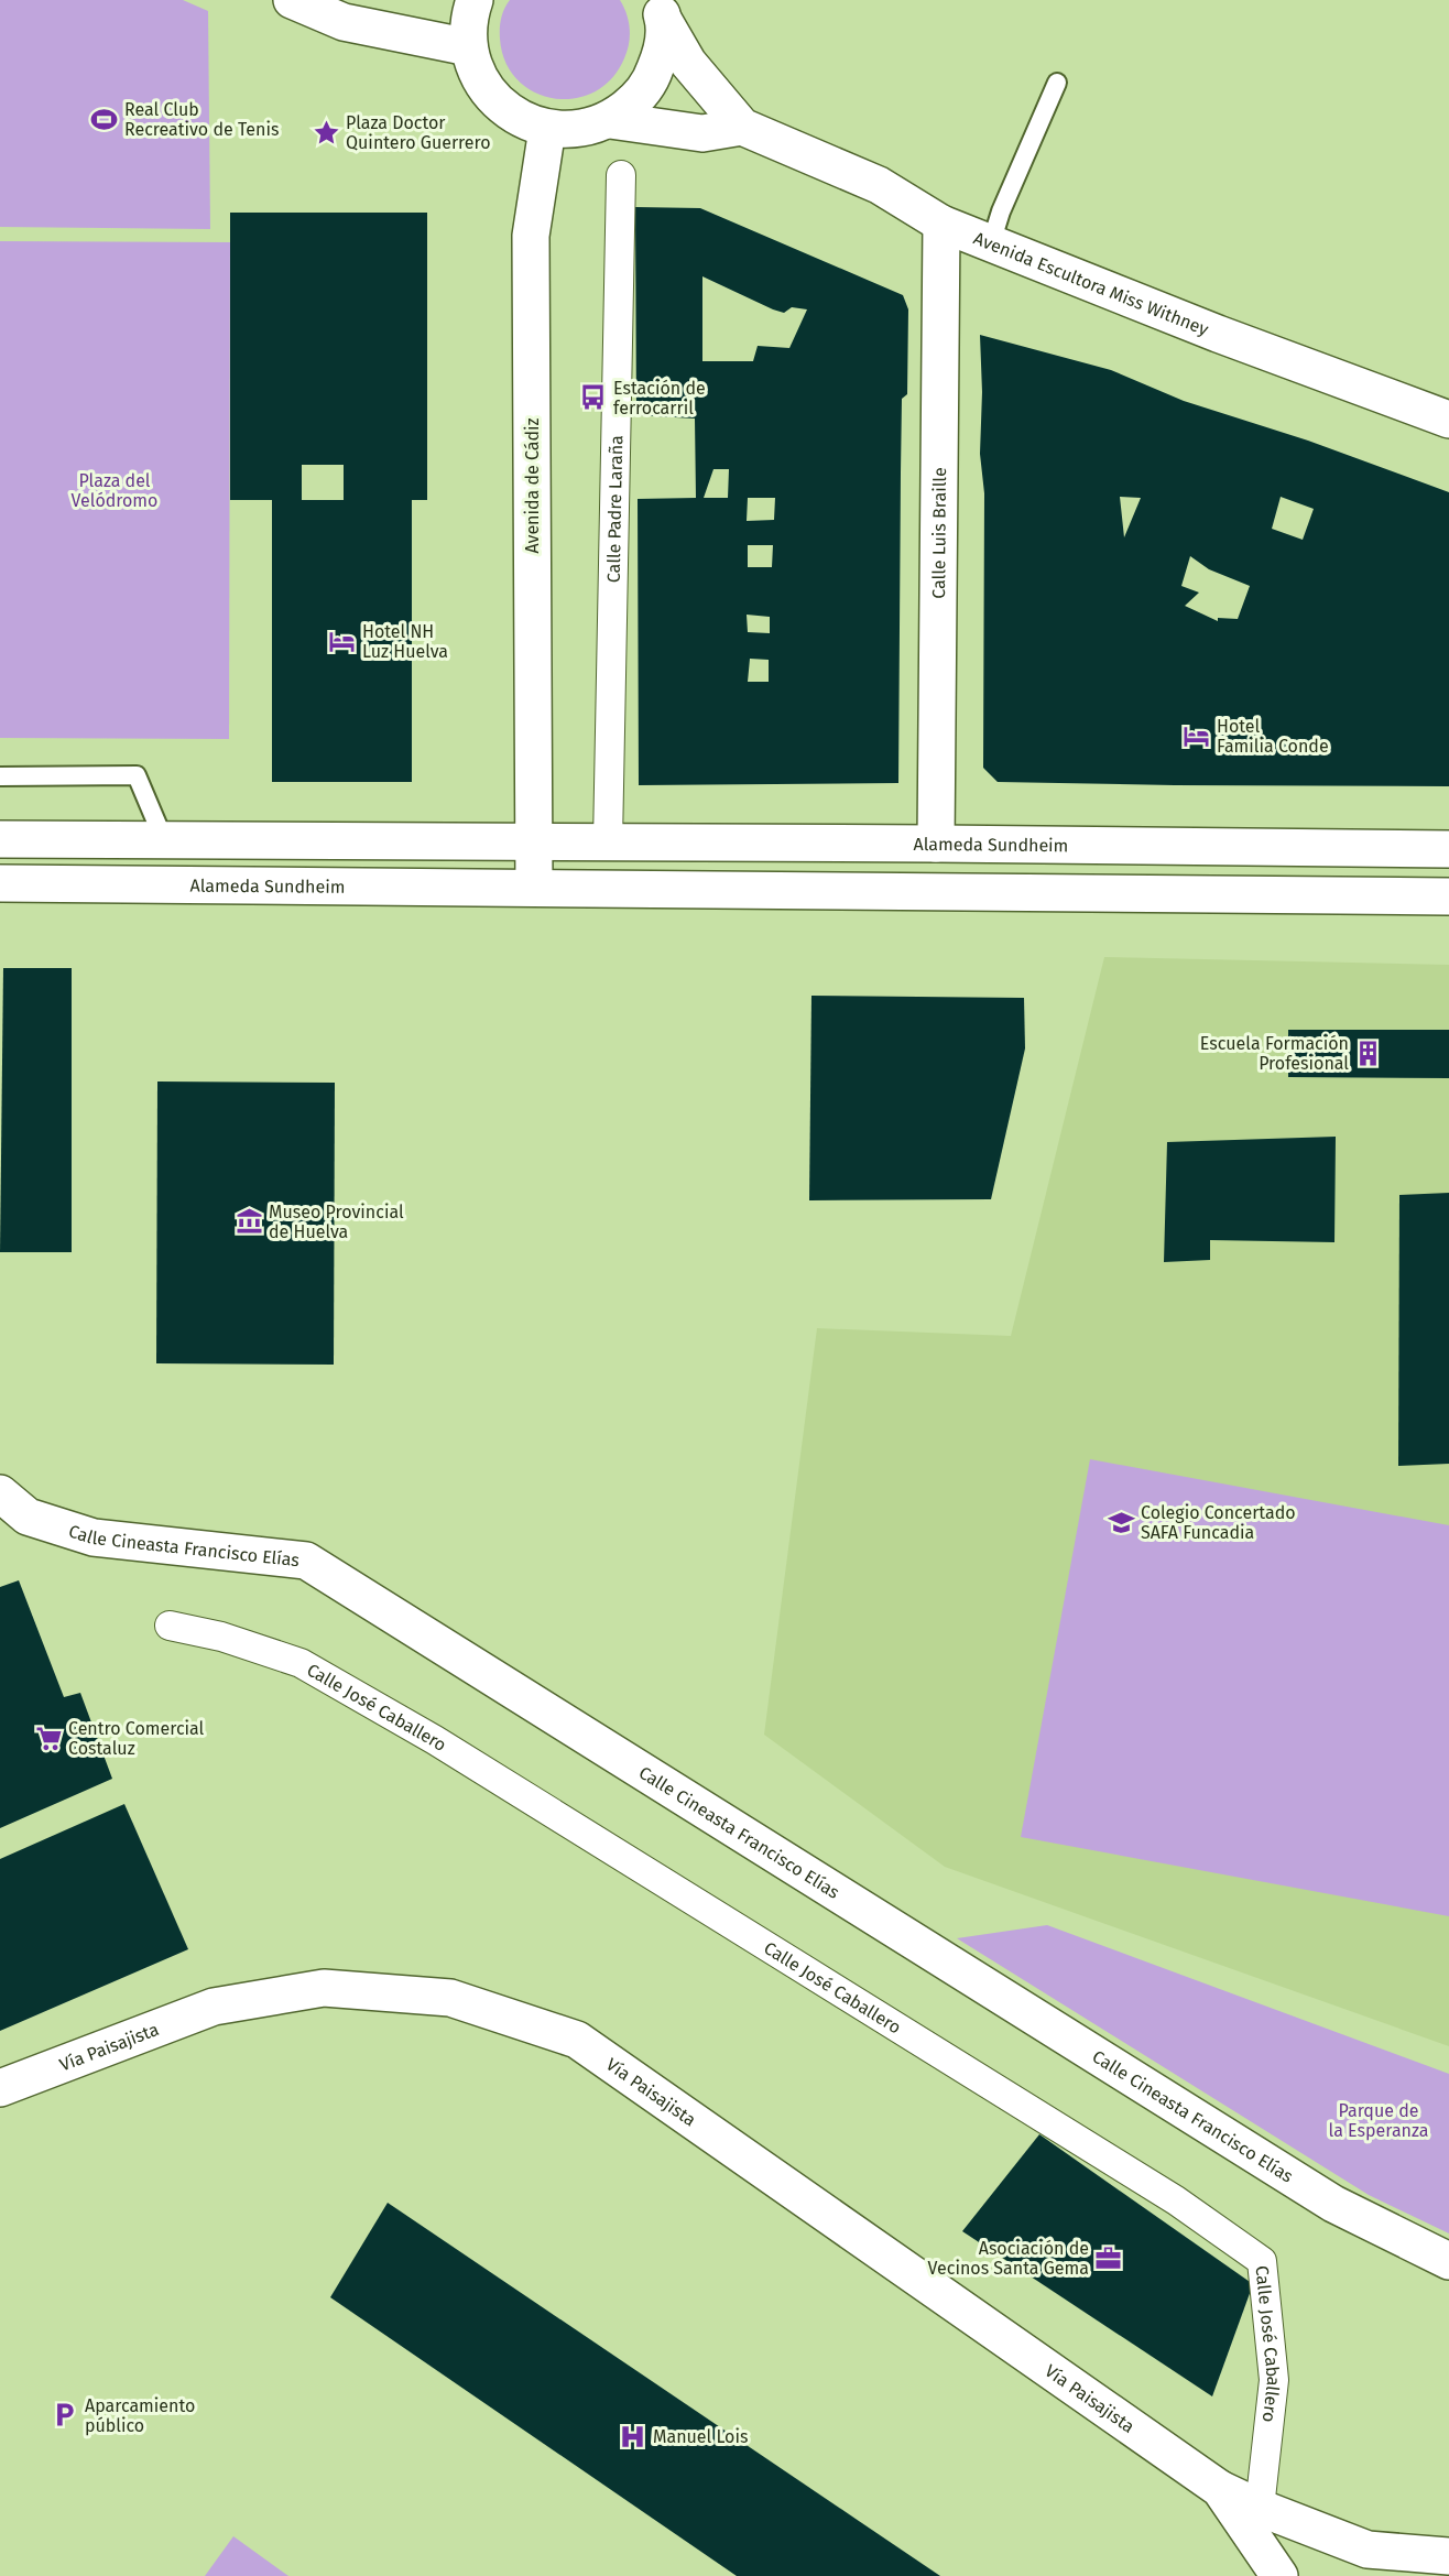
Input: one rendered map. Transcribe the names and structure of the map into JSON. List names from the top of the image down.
{
  "streets": {
    "street": [
      "Avenida Escultora Miss Withney",
      "Avenida de Cádiz",
      "Calle Padre Laraña",
      "Calle Luis Braille",
      "Alameda Sundheim",
      "Calle Cineasta Francisco Elías",
      "Calle José Caballero",
      "Vía Paisajista"
    ]
  },
  "crossings": [
    ["Avenida Escultora Miss Withney", "Calle Luis Braille"],
    ["Avenida de Cádiz", "Alameda Sundheim"],
    ["Calle Padre Laraña", "Alameda Sundheim"],
    ["Calle Luis Braille", "Alameda Sundheim"]
  ],
  "parks": ["Plaza del Velódromo", "Parque de la Esperanza"],
  "places": {
    "sports": ["Real Club Recreativo de Tenis"],
    "place": ["Plaza Doctor Quintero Guerrero"],
    "bus stop": ["Estación de ferrocarril"],
    "hotel": ["Hotel NH Luz Huelva", "Hotel Familia Conde"],
    "building": ["Escuela Formación Profesional"],
    "museum": ["Museo Provincial de Huelva"],
    "school or university": ["Colegio Concertado SAFA Funcadia"],
    "supermarket": ["Centro Comercial Costaluz"],
    "office": ["Asociación de Vecinos Santa Gema"],
    "parking": ["Aparcamiento público"],
    "hospital": ["Manuel Lois"]
  }
}
